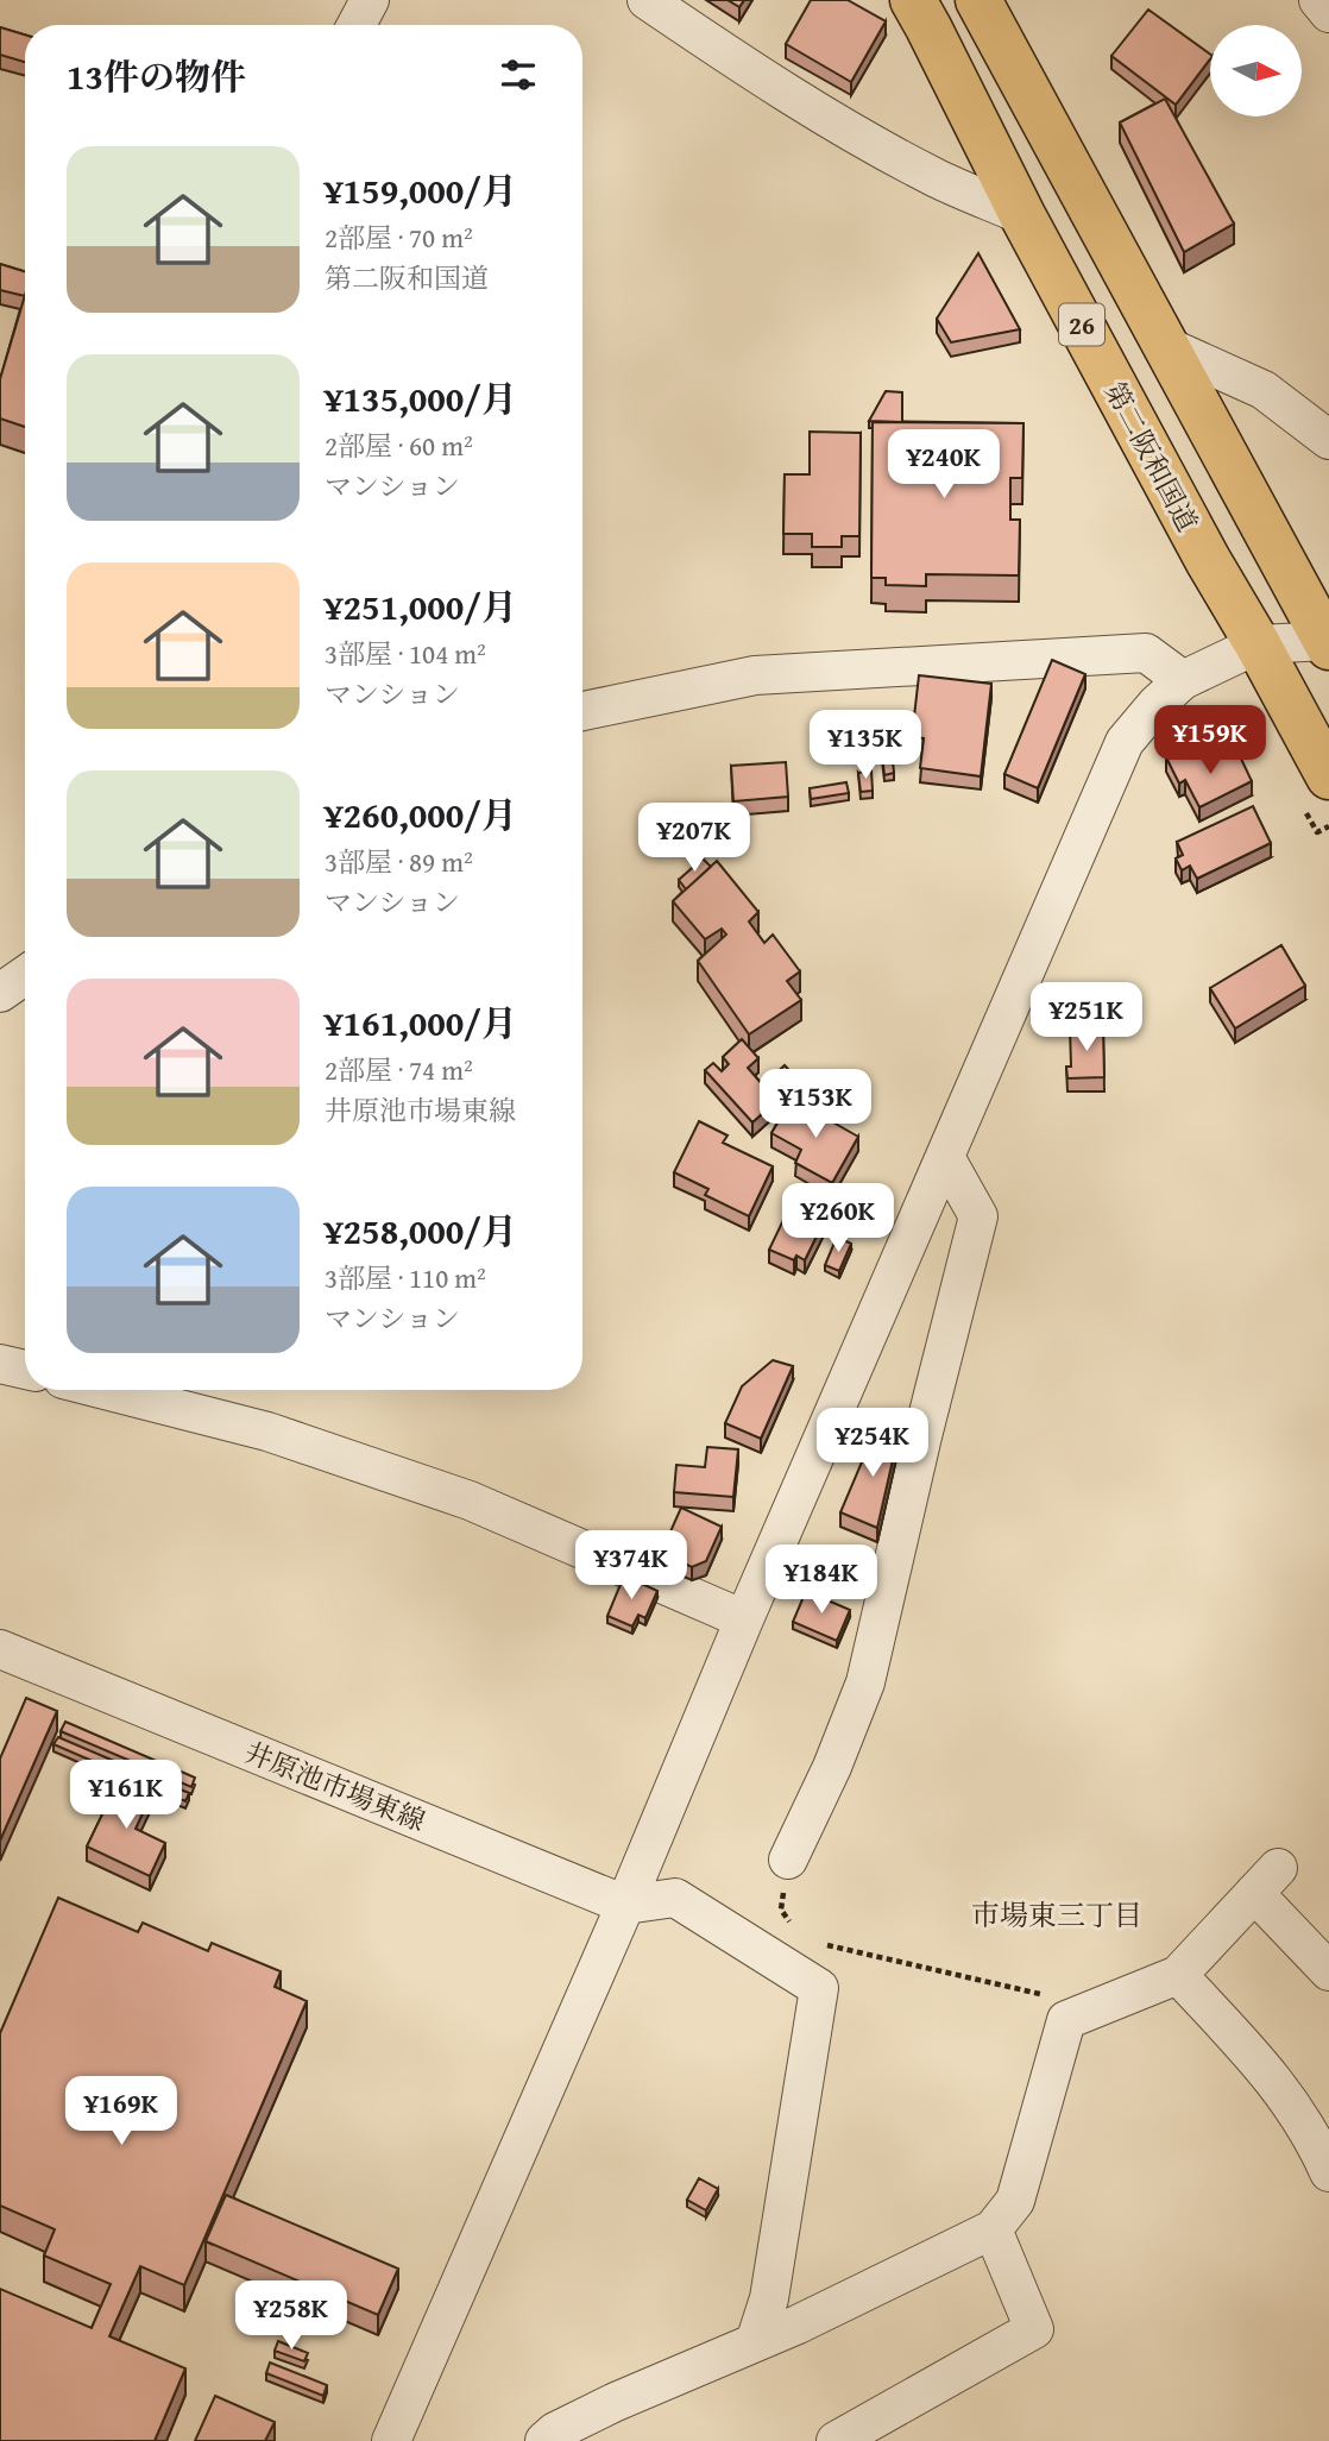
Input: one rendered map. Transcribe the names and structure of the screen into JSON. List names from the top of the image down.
{
  "streets": {
    "highway": ["26", "第二阪和国道"],
    "street": ["井原池市場東線"]
  },
  "districts": ["市場東三丁目"],
  "north": "right",
  "page": {
    "heading": "13件の物件",
    "list": [
      {
        "name": "¥159,000/月",
        "note": "2部屋 · 70 m² · 第二阪和国道"
      },
      {
        "name": "¥135,000/月",
        "note": "2部屋 · 60 m² · マンション"
      },
      {
        "name": "¥251,000/月",
        "note": "3部屋 · 104 m² · マンション"
      },
      {
        "name": "¥260,000/月",
        "note": "3部屋 · 89 m² · マンション"
      },
      {
        "name": "¥161,000/月",
        "note": "2部屋 · 74 m² · 井原池市場東線"
      },
      {
        "name": "¥258,000/月",
        "note": "3部屋 · 110 m² · マンション"
      }
    ],
    "price": [
      "¥240K",
      "¥159K",
      "¥135K",
      "¥207K",
      "¥251K",
      "¥153K",
      "¥260K",
      "¥254K",
      "¥374K",
      "¥184K",
      "¥161K",
      "¥169K",
      "¥258K"
    ]
  }
}
